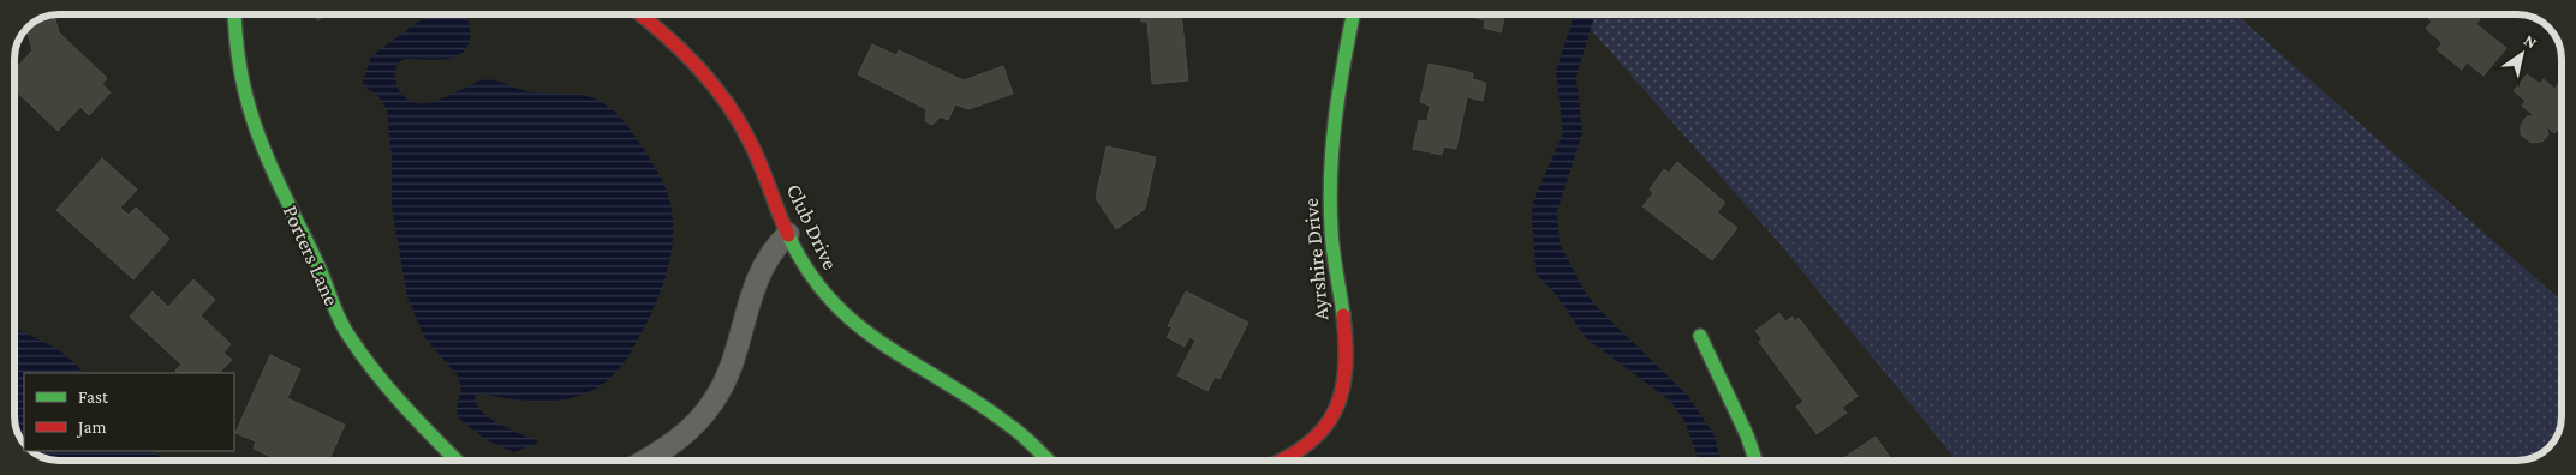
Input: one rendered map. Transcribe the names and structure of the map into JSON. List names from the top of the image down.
{
  "streets": {
    "street": ["Club Drive", "Porters Lane", "Ayrshire Drive"]
  },
  "legend": ["Fast", "Jam"],
  "north": "top right"
}
